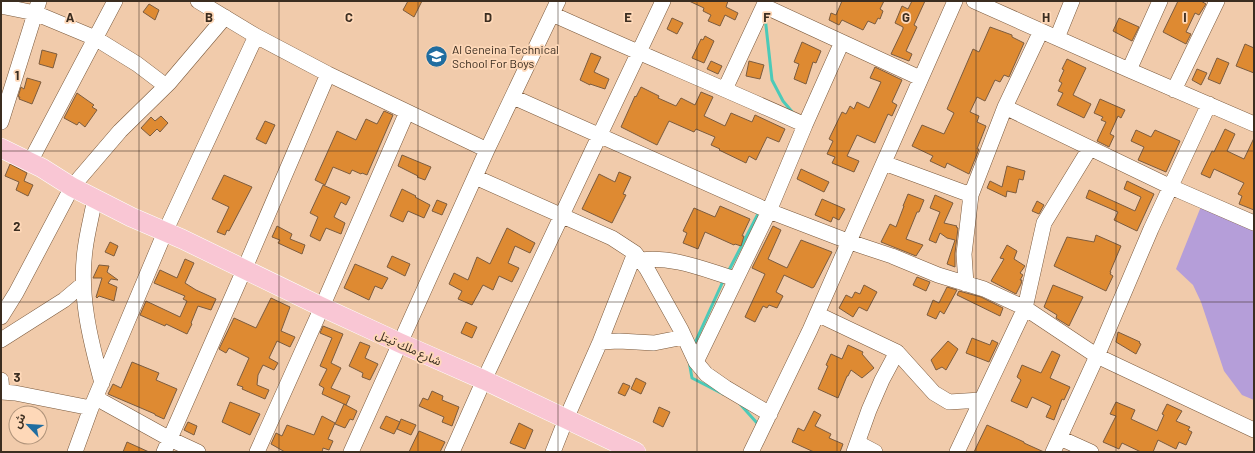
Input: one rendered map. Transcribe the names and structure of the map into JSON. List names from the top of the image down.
{
  "streets": {
    "main road": ["شارع ملك تيتل"]
  },
  "places": {
    "school or university": ["Al Geneina Technical School For Boys"]
  },
  "north": "top left",
  "grid": {
    "columns": [
      "A",
      "B",
      "C",
      "D",
      "E",
      "F",
      "G",
      "H",
      "I"
    ],
    "rows": ["1", "2", "3"]
  }
}
